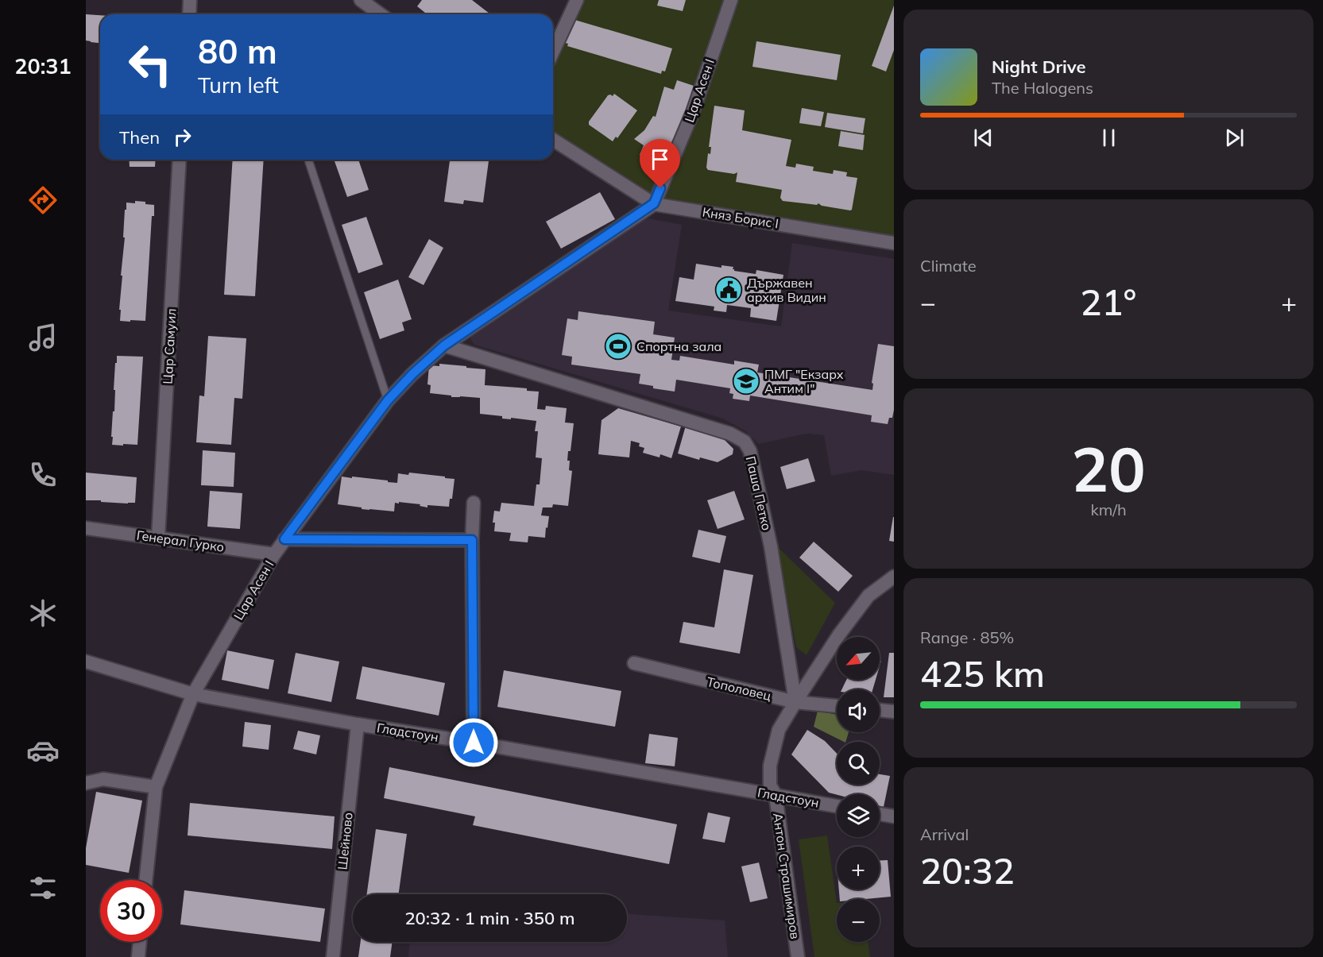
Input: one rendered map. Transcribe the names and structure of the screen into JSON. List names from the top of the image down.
{
  "streets": {
    "street": [
      "Цар Асен I",
      "Княз Борис I",
      "Цар Самуил",
      "Паша Петко",
      "Генерал Гурко",
      "Тополовец",
      "Гладстоун",
      "Шейново",
      "Антон Страшимиров"
    ]
  },
  "crossings": [
    ["Цар Асен I", "Княз Борис I"],
    ["Цар Асен I", "Паша Петко"],
    ["Цар Асен I", "Генерал Гурко"],
    ["Цар Асен I", "Гладстоун"],
    ["Цар Самуил", "Генерал Гурко"],
    ["Паша Петко", "Тополовец"],
    ["Гладстоун", "Шейново"],
    ["Гладстоун", "Антон Страшимиров"]
  ],
  "places": {
    "public building": ["Държавен архив Видин"],
    "sports": ["Спортна зала"],
    "school or university": ["ПМГ \"Екзарх Антим I\""]
  },
  "north": "bottom left",
  "page": {
    "tabs": "20:31",
    "turn": ["80 m", "Turn left"],
    "song": ["Night Drive", "The Halogens"],
    "then": "Then",
    "tile": [
      "Climate",
      ["20", "km/h"],
      ["Range · 85%", "425 km"],
      ["Arrival", "20:32"]
    ],
    "heat": ["−", "21°", "+"],
    "map_buttons": ["+", "−"],
    "limit": "30",
    "trip": "20:32 · 1 min · 350 m"
  }
}
